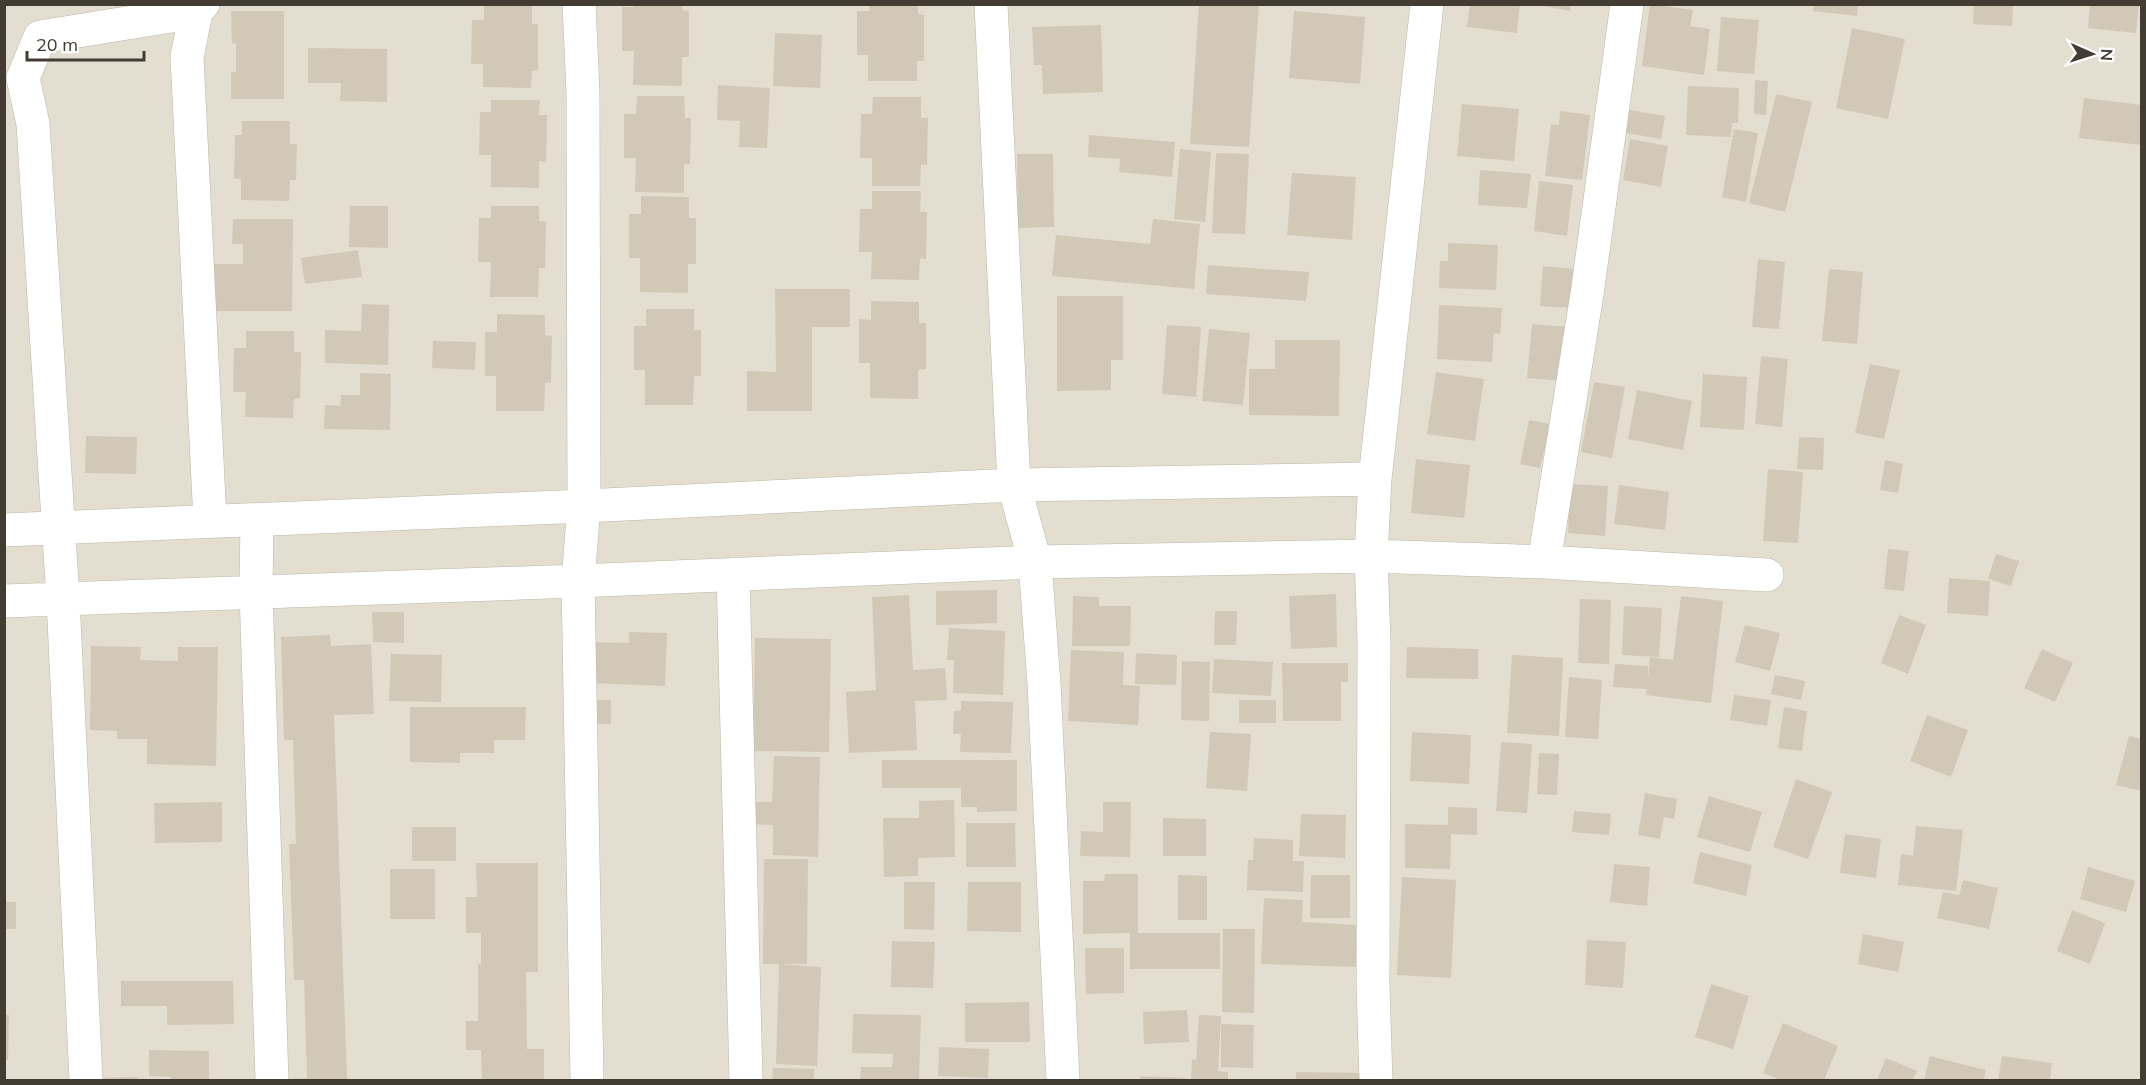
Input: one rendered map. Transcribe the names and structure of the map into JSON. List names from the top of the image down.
{
  "scale_bar": "20 m",
  "north": "right"
}
